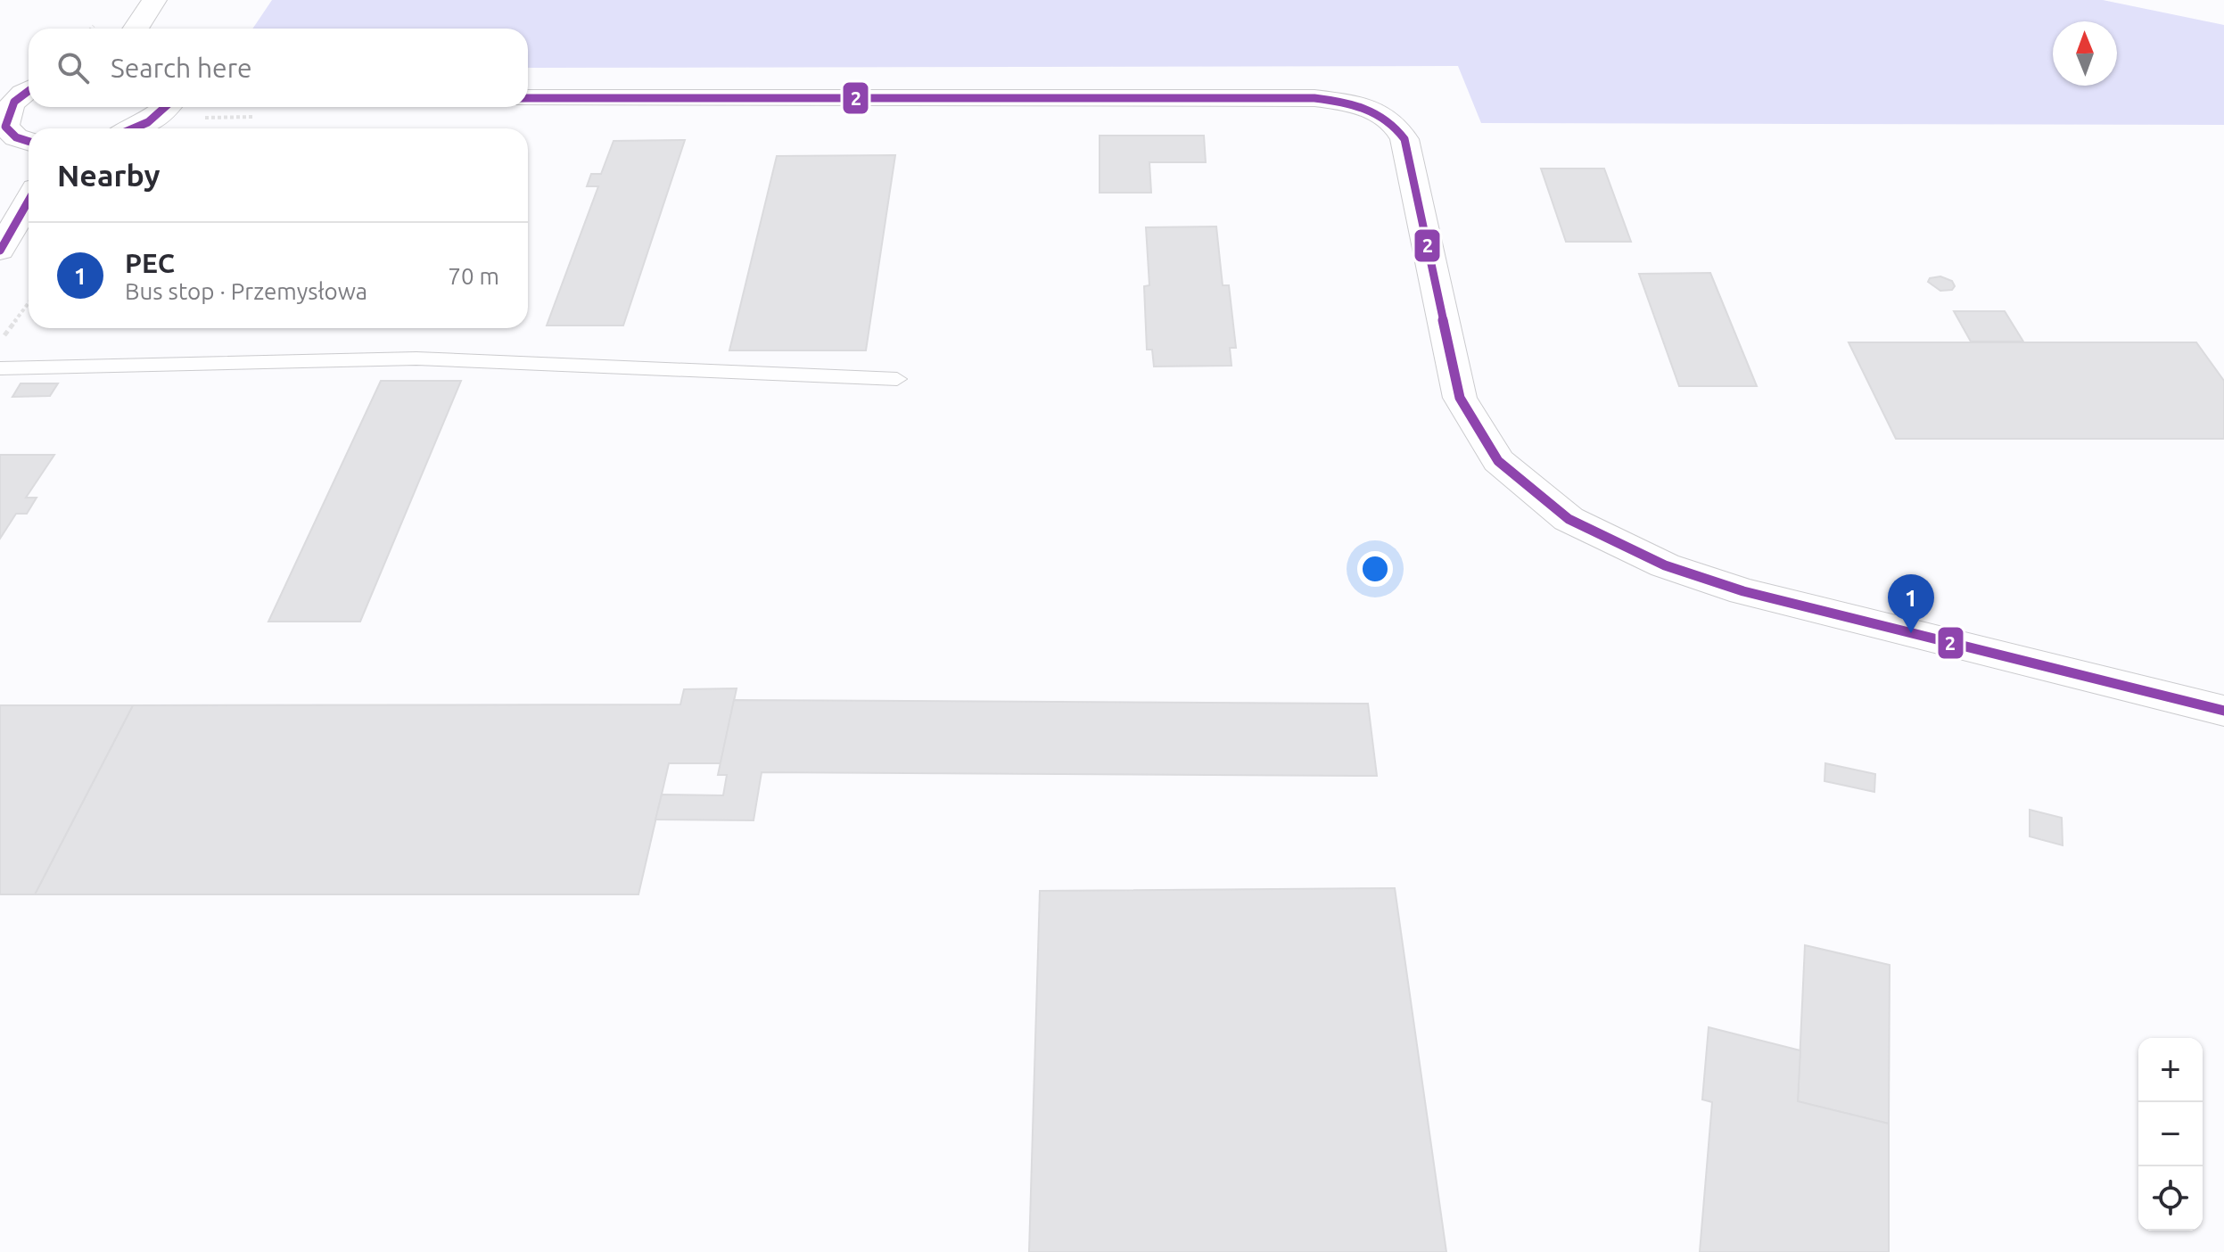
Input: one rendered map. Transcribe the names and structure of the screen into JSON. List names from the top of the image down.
{
  "lines": ["transit line 2"],
  "north": "top",
  "page": {
    "search": "Search here",
    "heading": "Nearby",
    "list": [
      {
        "mark": "1",
        "name": "PEC",
        "note": "Bus stop · Przemysłowa",
        "value": "70 m"
      }
    ],
    "pins": "1",
    "map_buttons": ["+", "−"]
  }
}
